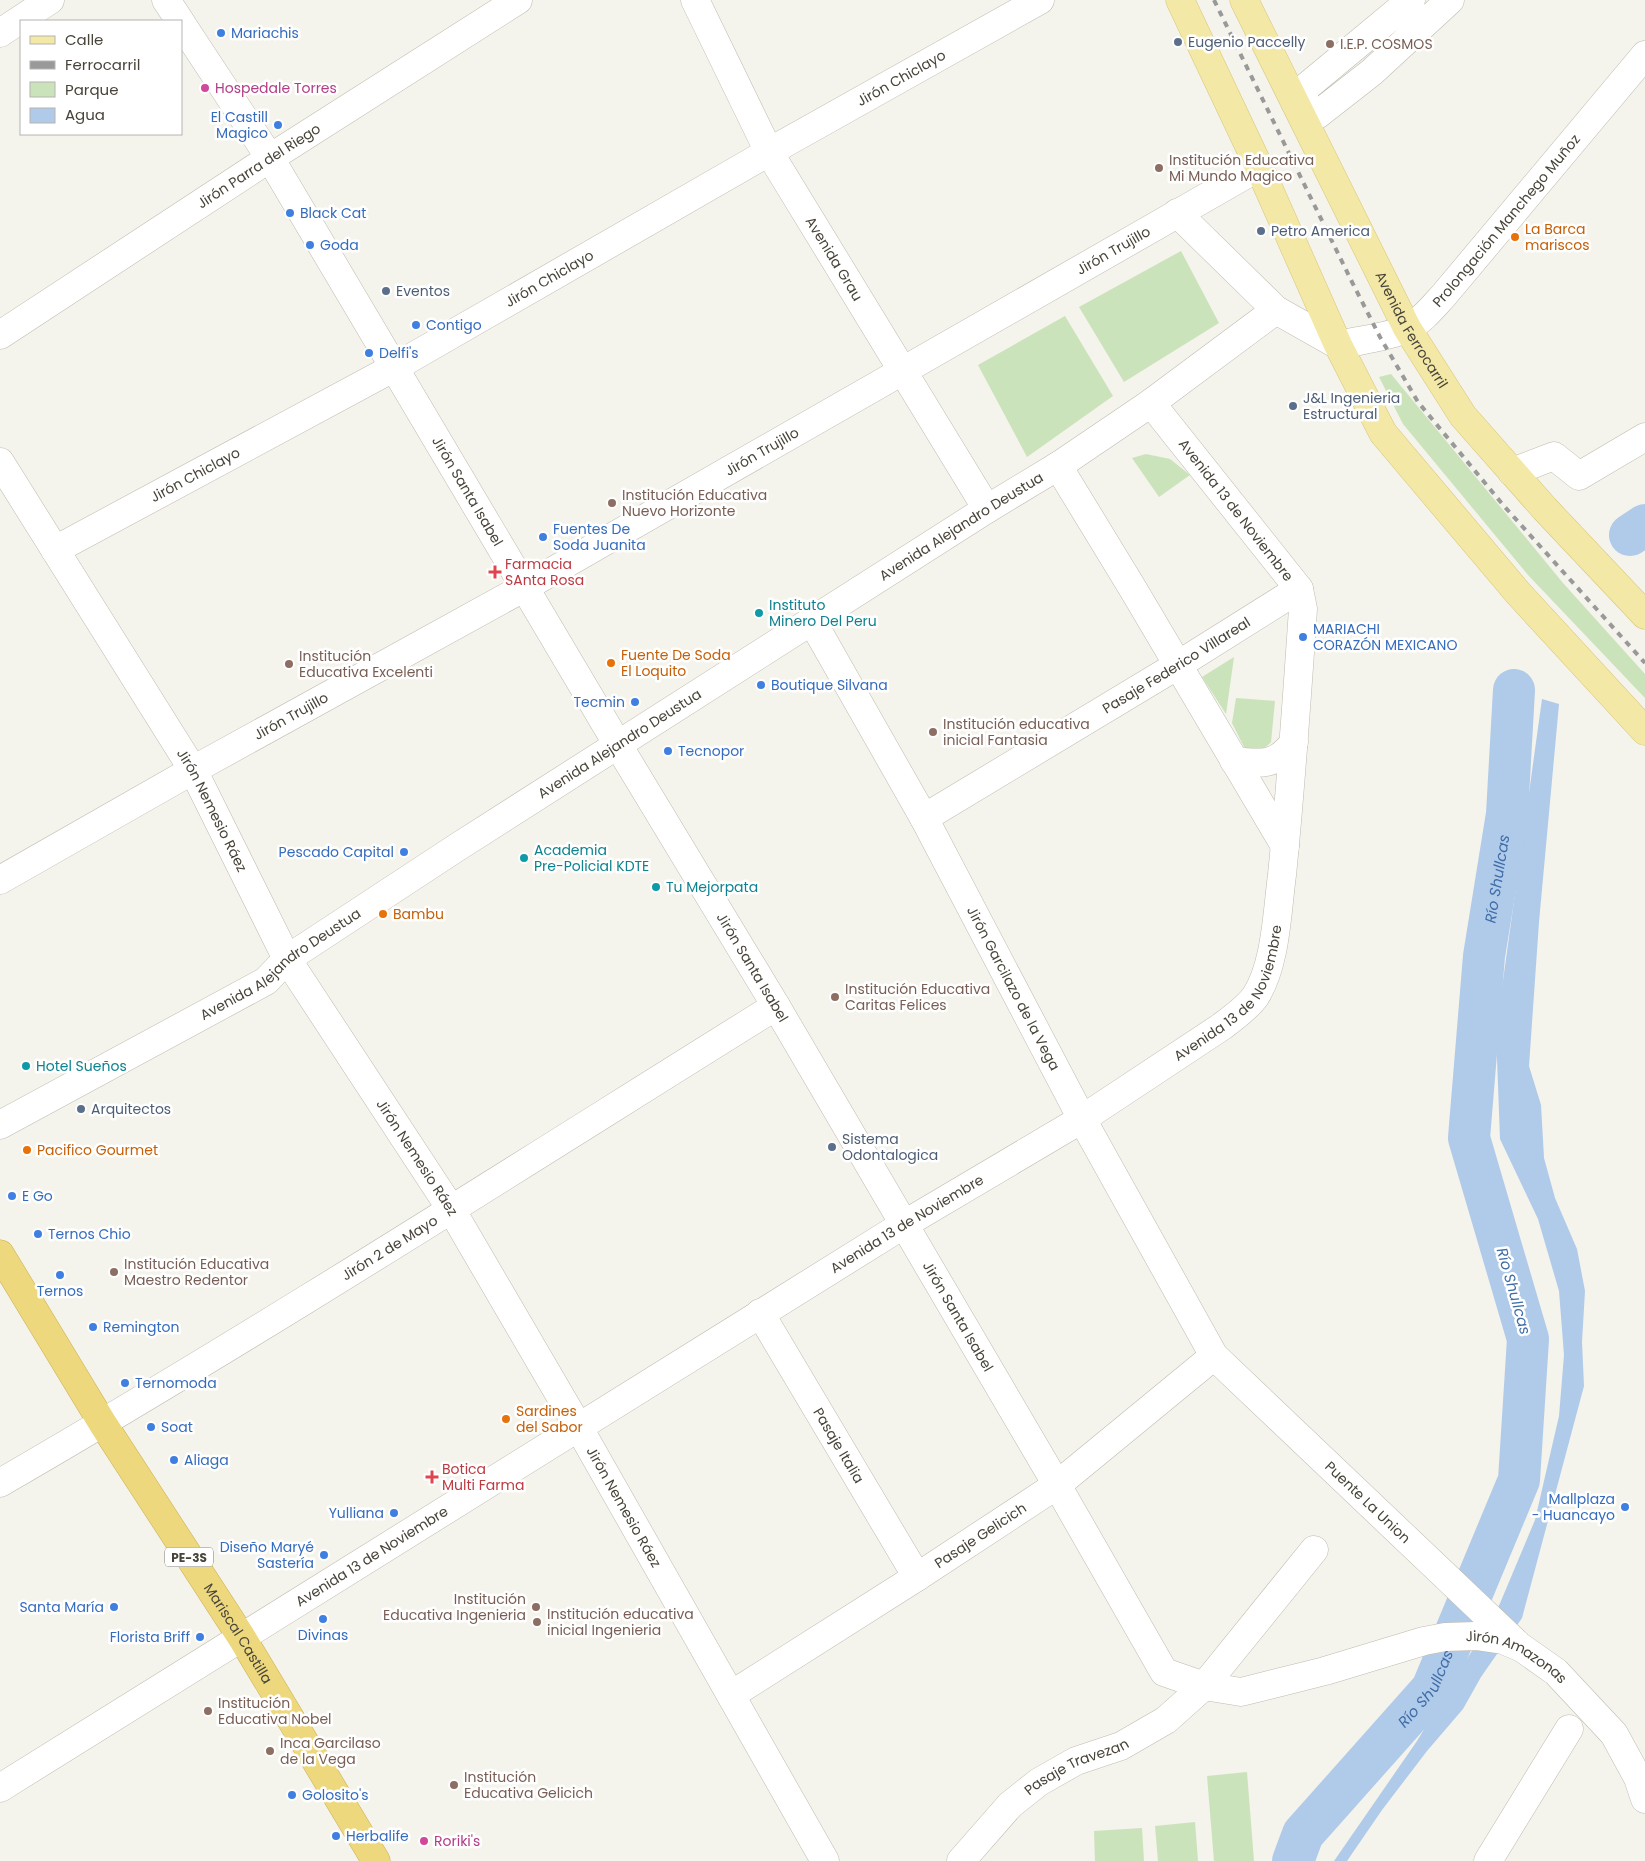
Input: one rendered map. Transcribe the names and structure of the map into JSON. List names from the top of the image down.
{
  "streets": {
    "highway": ["PE-3S", "Mariscal Castilla"],
    "main road": ["Avenida Ferrocarril"],
    "street": [
      "Jirón Chiclayo",
      "Jirón Parra del Riego",
      "Prolongación Manchego Muñoz",
      "Jirón Trujillo",
      "Avenida Grau",
      "Jirón Santa Isabel",
      "Avenida 13 de Noviembre",
      "Avenida Alejandro Deustua",
      "Pasaje Federico Villareal",
      "Jirón Nemesio Ráez",
      "Jirón Garcilazo de la Vega",
      "Jirón 2 de Mayo",
      "Pasaje Italia",
      "Puente La Union",
      "Pasaje Gelicich",
      "Jirón Amazonas",
      "Pasaje Travezan"
    ]
  },
  "crossings": [
    ["Jirón Chiclayo", "Avenida Grau"],
    ["Jirón Chiclayo", "Jirón Santa Isabel"],
    ["Jirón Chiclayo", "Jirón Nemesio Ráez"],
    ["Jirón Parra del Riego", "Jirón Santa Isabel"],
    ["Prolongación Manchego Muñoz", "Avenida Ferrocarril"],
    ["Jirón Trujillo", "Avenida Grau"],
    ["Jirón Trujillo", "Jirón Santa Isabel"],
    ["Jirón Trujillo", "Jirón Nemesio Ráez"],
    ["Avenida Grau", "Avenida Alejandro Deustua"],
    ["Jirón Santa Isabel", "Avenida 13 de Noviembre"],
    ["Jirón Santa Isabel", "Avenida Alejandro Deustua"],
    ["Jirón Santa Isabel", "Jirón 2 de Mayo"],
    ["Jirón Santa Isabel", "Pasaje Gelicich"],
    ["Jirón Santa Isabel", "Jirón Amazonas"],
    ["Jirón Santa Isabel", "Pasaje Travezan"],
    ["Avenida 13 de Noviembre", "Avenida Alejandro Deustua"],
    ["Avenida 13 de Noviembre", "Pasaje Federico Villareal"],
    ["Avenida 13 de Noviembre", "Jirón Nemesio Ráez"],
    ["Avenida 13 de Noviembre", "Jirón Garcilazo de la Vega"],
    ["Avenida 13 de Noviembre", "Pasaje Italia"],
    ["Avenida 13 de Noviembre", "Mariscal Castilla"],
    ["Avenida Alejandro Deustua", "Jirón Nemesio Ráez"],
    ["Avenida Alejandro Deustua", "Jirón Garcilazo de la Vega"],
    ["Pasaje Federico Villareal", "Jirón Garcilazo de la Vega"],
    ["Jirón Nemesio Ráez", "Jirón 2 de Mayo"],
    ["Jirón Nemesio Ráez", "Pasaje Gelicich"],
    ["Jirón Garcilazo de la Vega", "Puente La Union"],
    ["Jirón Garcilazo de la Vega", "Pasaje Gelicich"],
    ["Jirón 2 de Mayo", "Mariscal Castilla"],
    ["Pasaje Italia", "Pasaje Gelicich"],
    ["Puente La Union", "Pasaje Gelicich"],
    ["Puente La Union", "Jirón Amazonas"]
  ],
  "water": ["Río Shullcas"],
  "places": {
    "other": [
      "Mariachis",
      "Eugenio Paccelly",
      "I.E.P. COSMOS",
      "Hospedale Torres",
      "El Castill Magico",
      "Institución Educativa Mi Mundo Magico",
      "Black Cat",
      "Petro America",
      "La Barca mariscos",
      "Goda",
      "Eventos",
      "Contigo",
      "Delfi's",
      "J&L Ingenieria Estructural",
      "Institución Educativa Nuevo Horizonte",
      "Fuentes De Soda Juanita",
      "Instituto Minero Del Peru",
      "MARIACHI CORAZÓN MEXICANO",
      "Fuente De Soda El Loquito",
      "Institución Educativa Excelenti",
      "Boutique Silvana",
      "Tecmin",
      "Institución educativa inicial Fantasia",
      "Tecnopor",
      "Pescado Capital",
      "Academia Pre-Policial KDTE",
      "Tu Mejorpata",
      "Bambu",
      "Institución Educativa Caritas Felices",
      "Hotel Sueños",
      "Arquitectos",
      "Sistema Odontalogica",
      "Pacifico Gourmet",
      "E Go",
      "Ternos Chio",
      "Institución Educativa Maestro Redentor",
      "Ternos",
      "Remington",
      "Ternomoda",
      "Sardines del Sabor",
      "Soat",
      "Aliaga",
      "Mallplaza - Huancayo",
      "Yulliana",
      "Diseño Maryé Sastería",
      "Santa María",
      "Institución Educativa Ingenieria",
      "Divinas",
      "Institución educativa inicial Ingenieria",
      "Florista Briff",
      "Institución Educativa Nobel",
      "Inca Garcilaso de la Vega",
      "Institución Educativa Gelicich",
      "Golosito's",
      "Herbalife",
      "Roriki's"
    ],
    "health": ["Farmacia SAnta Rosa", "Botica Multi Farma"]
  },
  "legend": [
    "Calle",
    "Ferrocarril",
    "Parque",
    "Agua"
  ]
}
